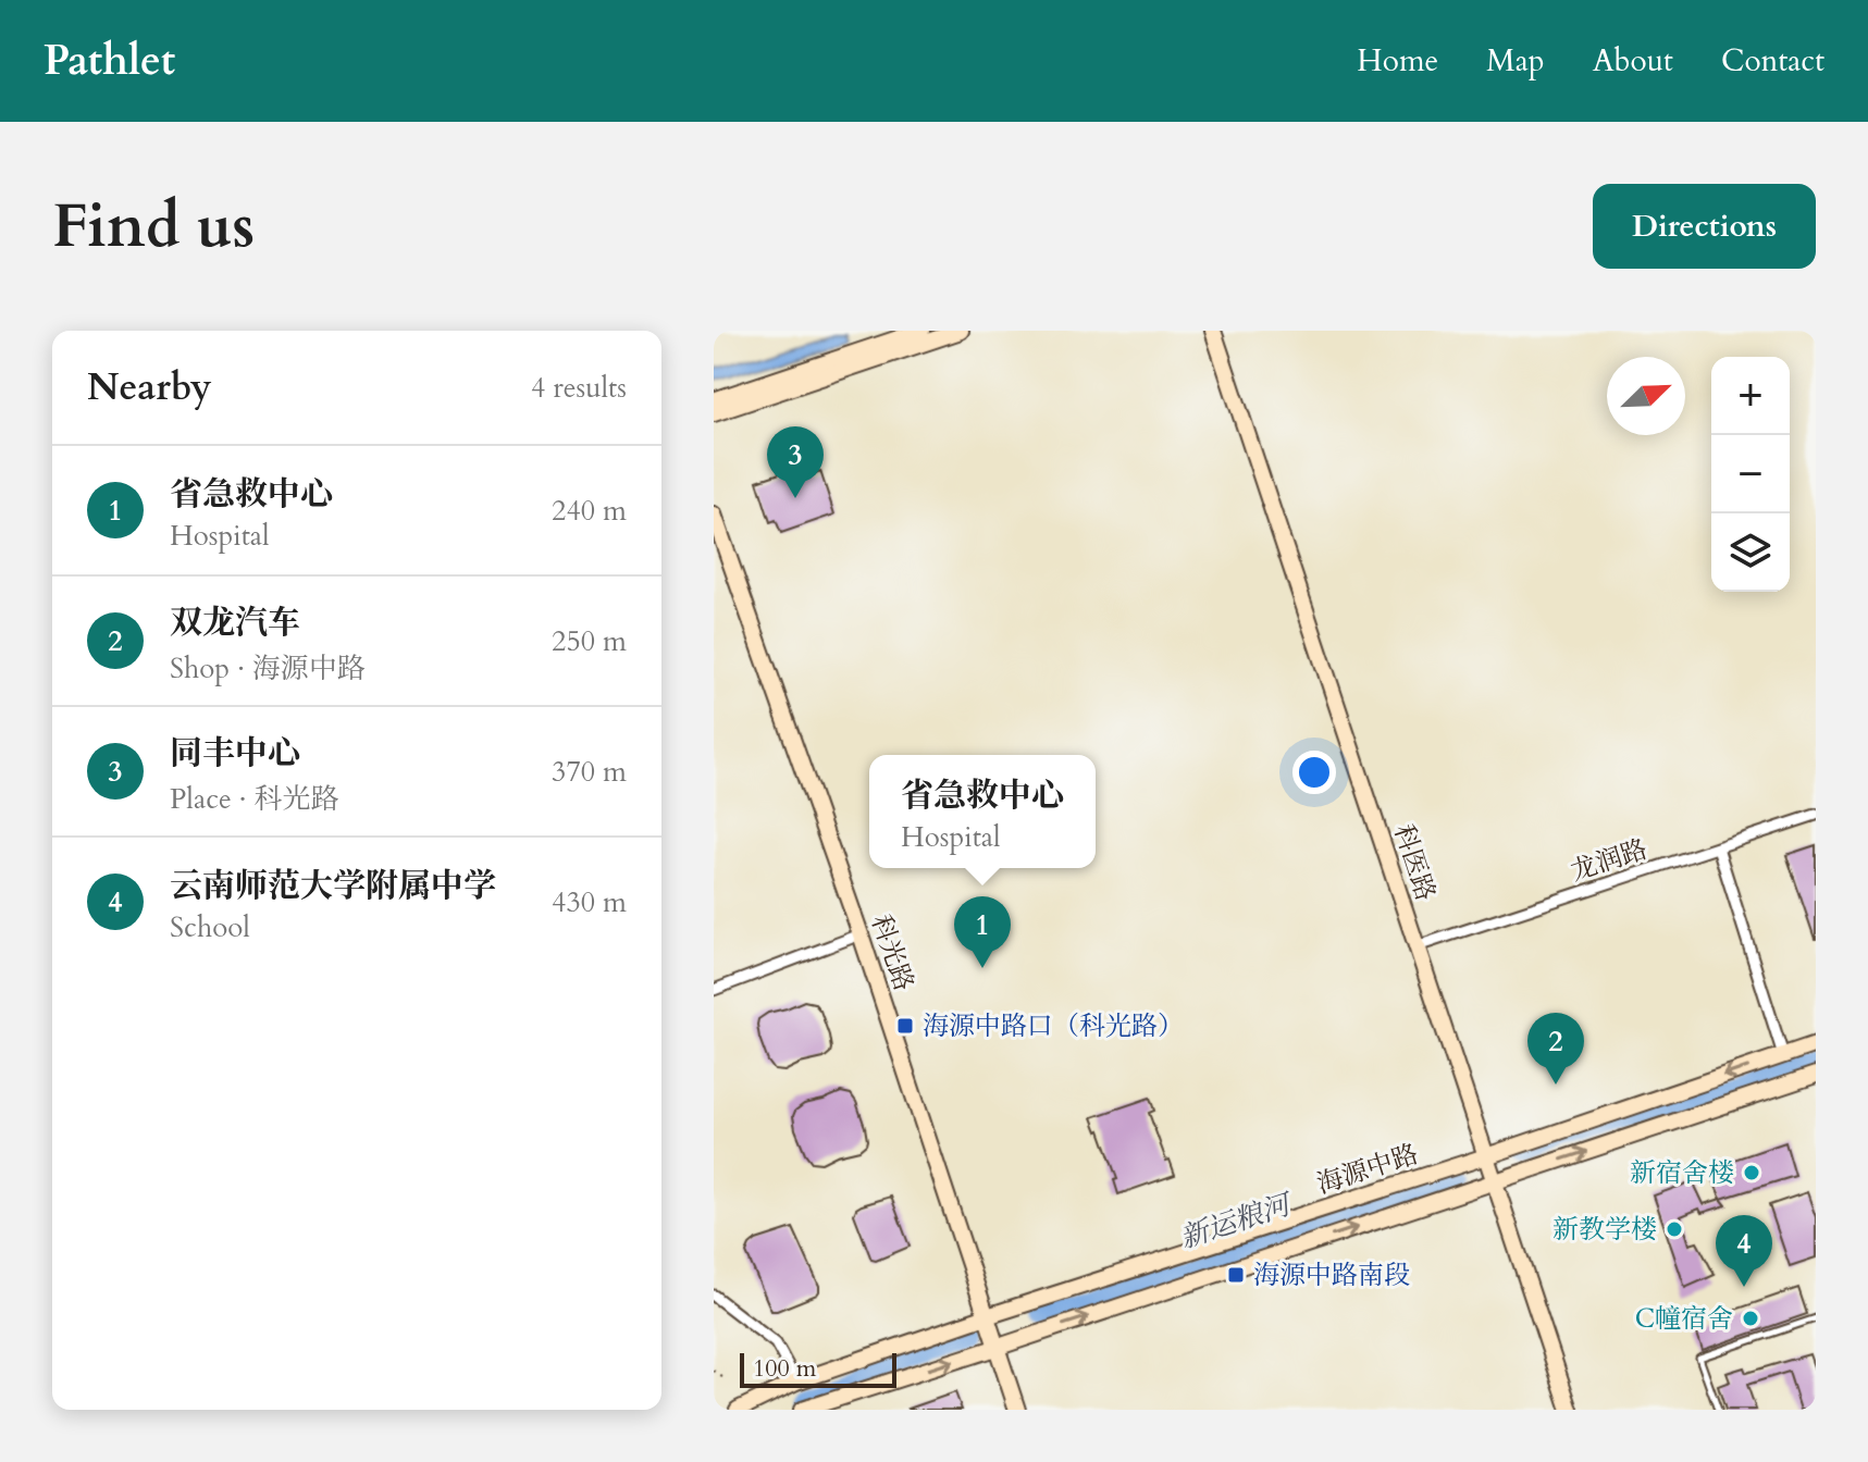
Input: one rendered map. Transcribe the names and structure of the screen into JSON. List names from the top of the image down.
{
  "streets": {
    "main road": ["科医路", "科光路", "海源中路"],
    "street": ["龙润路"]
  },
  "crossings": [
    ["龙润路", "科医路"],
    ["科医路", "海源中路"],
    ["科光路", "海源中路"]
  ],
  "water": ["新运粮河"],
  "places": {
    "transit": ["海源中路口（科光路）", "海源中路南段"],
    "other": ["新宿舍楼", "新教学楼", "C幢宿舍"]
  },
  "scale_bar": "100 m",
  "north": "top right",
  "page": {
    "header": "Pathlet",
    "nav": [
      "Home",
      "Map",
      "About",
      "Contact"
    ],
    "buttons": "Directions",
    "title": "Find us",
    "heading": ["Nearby", "4 results"],
    "map_buttons": ["+", "−"],
    "pins": [
      "3",
      "1",
      "2",
      "4"
    ],
    "list": [
      {
        "mark": "1",
        "name": "省急救中心",
        "note": "Hospital",
        "value": "240 m"
      },
      {
        "mark": "2",
        "name": "双龙汽车",
        "note": "Shop · 海源中路",
        "value": "250 m"
      },
      {
        "mark": "3",
        "name": "同丰中心",
        "note": "Place · 科光路",
        "value": "370 m"
      },
      {
        "mark": "4",
        "name": "云南师范大学附属中学",
        "note": "School",
        "value": "430 m"
      }
    ],
    "popup": ["省急救中心", "Hospital"],
    "scale": "100 m"
  }
}
